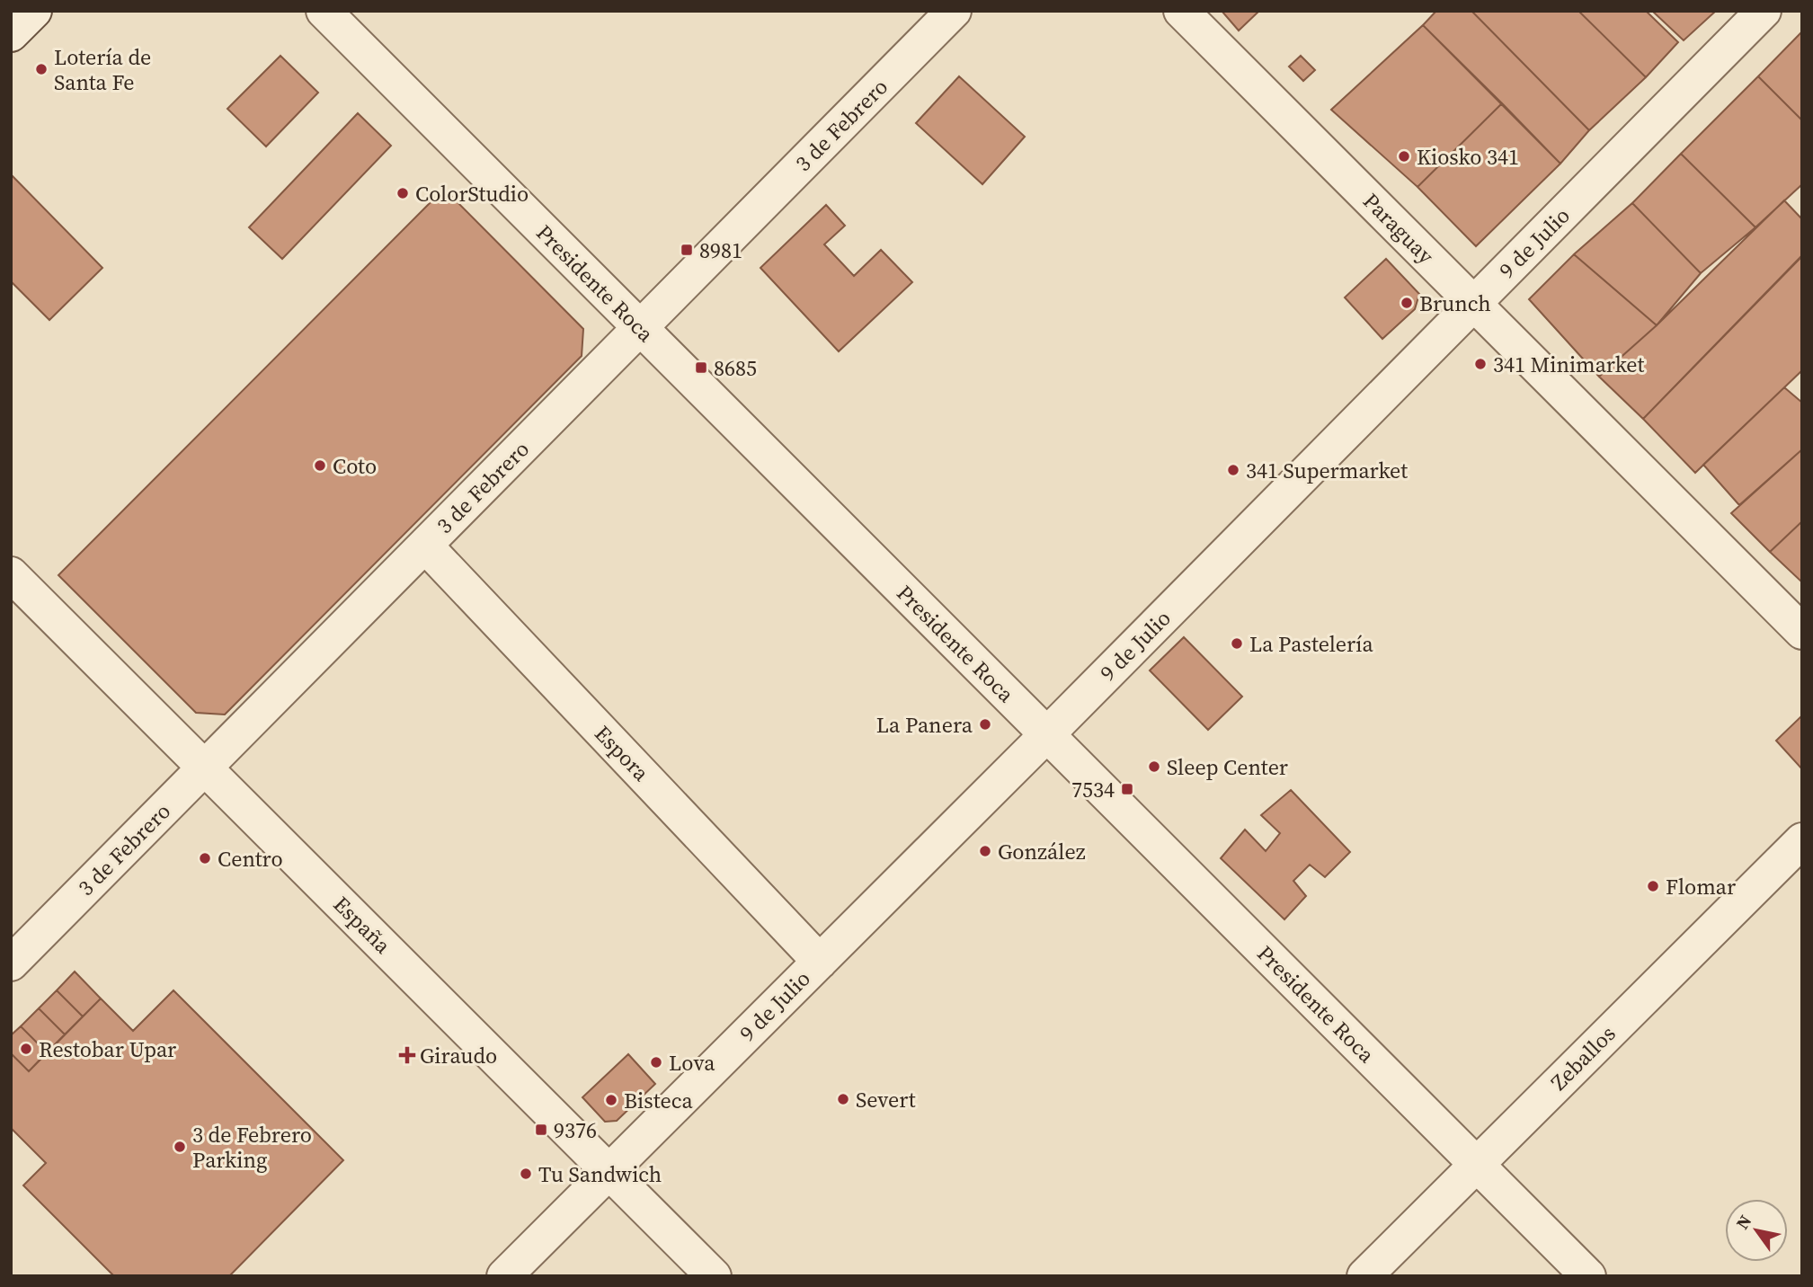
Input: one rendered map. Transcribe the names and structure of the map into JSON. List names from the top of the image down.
{
  "streets": {
    "street": [
      "3 de Febrero",
      "Paraguay",
      "9 de Julio",
      "Presidente Roca",
      "Espora",
      "España",
      "Zeballos"
    ]
  },
  "crossings": [
    ["3 de Febrero", "Presidente Roca"],
    ["3 de Febrero", "Espora"],
    ["3 de Febrero", "España"],
    ["Paraguay", "9 de Julio"],
    ["9 de Julio", "Presidente Roca"],
    ["9 de Julio", "Espora"],
    ["9 de Julio", "España"],
    ["Presidente Roca", "Zeballos"]
  ],
  "places": {
    "other": [
      "Lotería de Santa Fe",
      "Kiosko 341",
      "ColorStudio",
      "Brunch",
      "341 Minimarket",
      "Coto",
      "341 Supermarket",
      "La Pastelería",
      "La Panera",
      "Sleep Center",
      "González",
      "Centro",
      "Flomar",
      "Restobar Upar",
      "Lova",
      "Severt",
      "Bisteca",
      "3 de Febrero Parking",
      "Tu Sandwich"
    ],
    "transit": [
      "8981",
      "8685",
      "7534",
      "9376"
    ],
    "health": ["Giraudo"]
  },
  "north": "top left"
}
